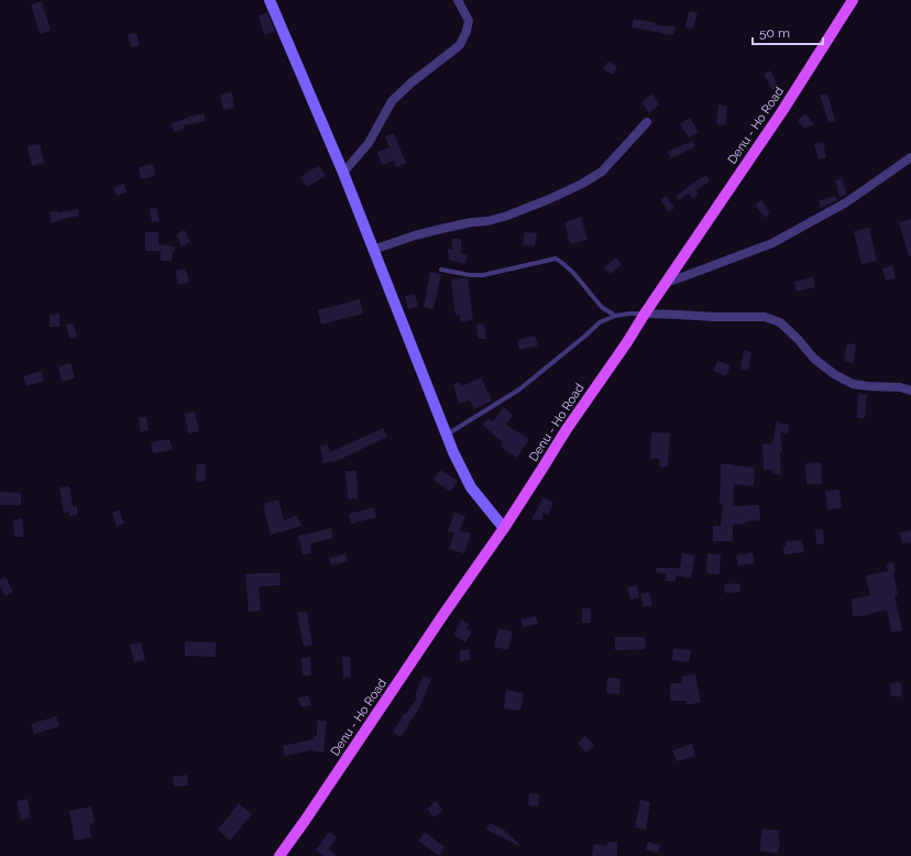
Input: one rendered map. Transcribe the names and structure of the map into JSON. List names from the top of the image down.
{
  "streets": {
    "main road": ["Denu - Ho Road"]
  },
  "scale_bar": "50 m"
}
